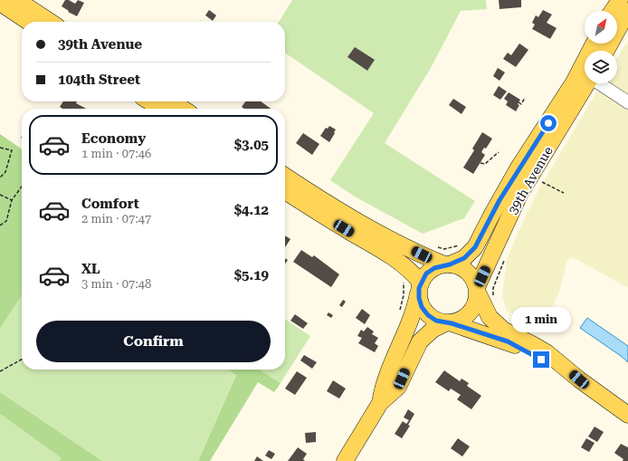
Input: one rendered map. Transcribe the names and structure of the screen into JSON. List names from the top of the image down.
{
  "streets": {
    "main road": ["39th Avenue"]
  },
  "north": "top right",
  "page": {
    "banner": ["39th Avenue", "104th Street"],
    "list": [
      {
        "name": "Economy",
        "note": "1 min · 07:46",
        "value": "$3.05"
      },
      {
        "name": "Comfort",
        "note": "2 min · 07:47",
        "value": "$4.12"
      },
      {
        "name": "XL",
        "note": "3 min · 07:48",
        "value": "$5.19"
      }
    ],
    "bubble": "1 min",
    "buttons": "Confirm"
  }
}
